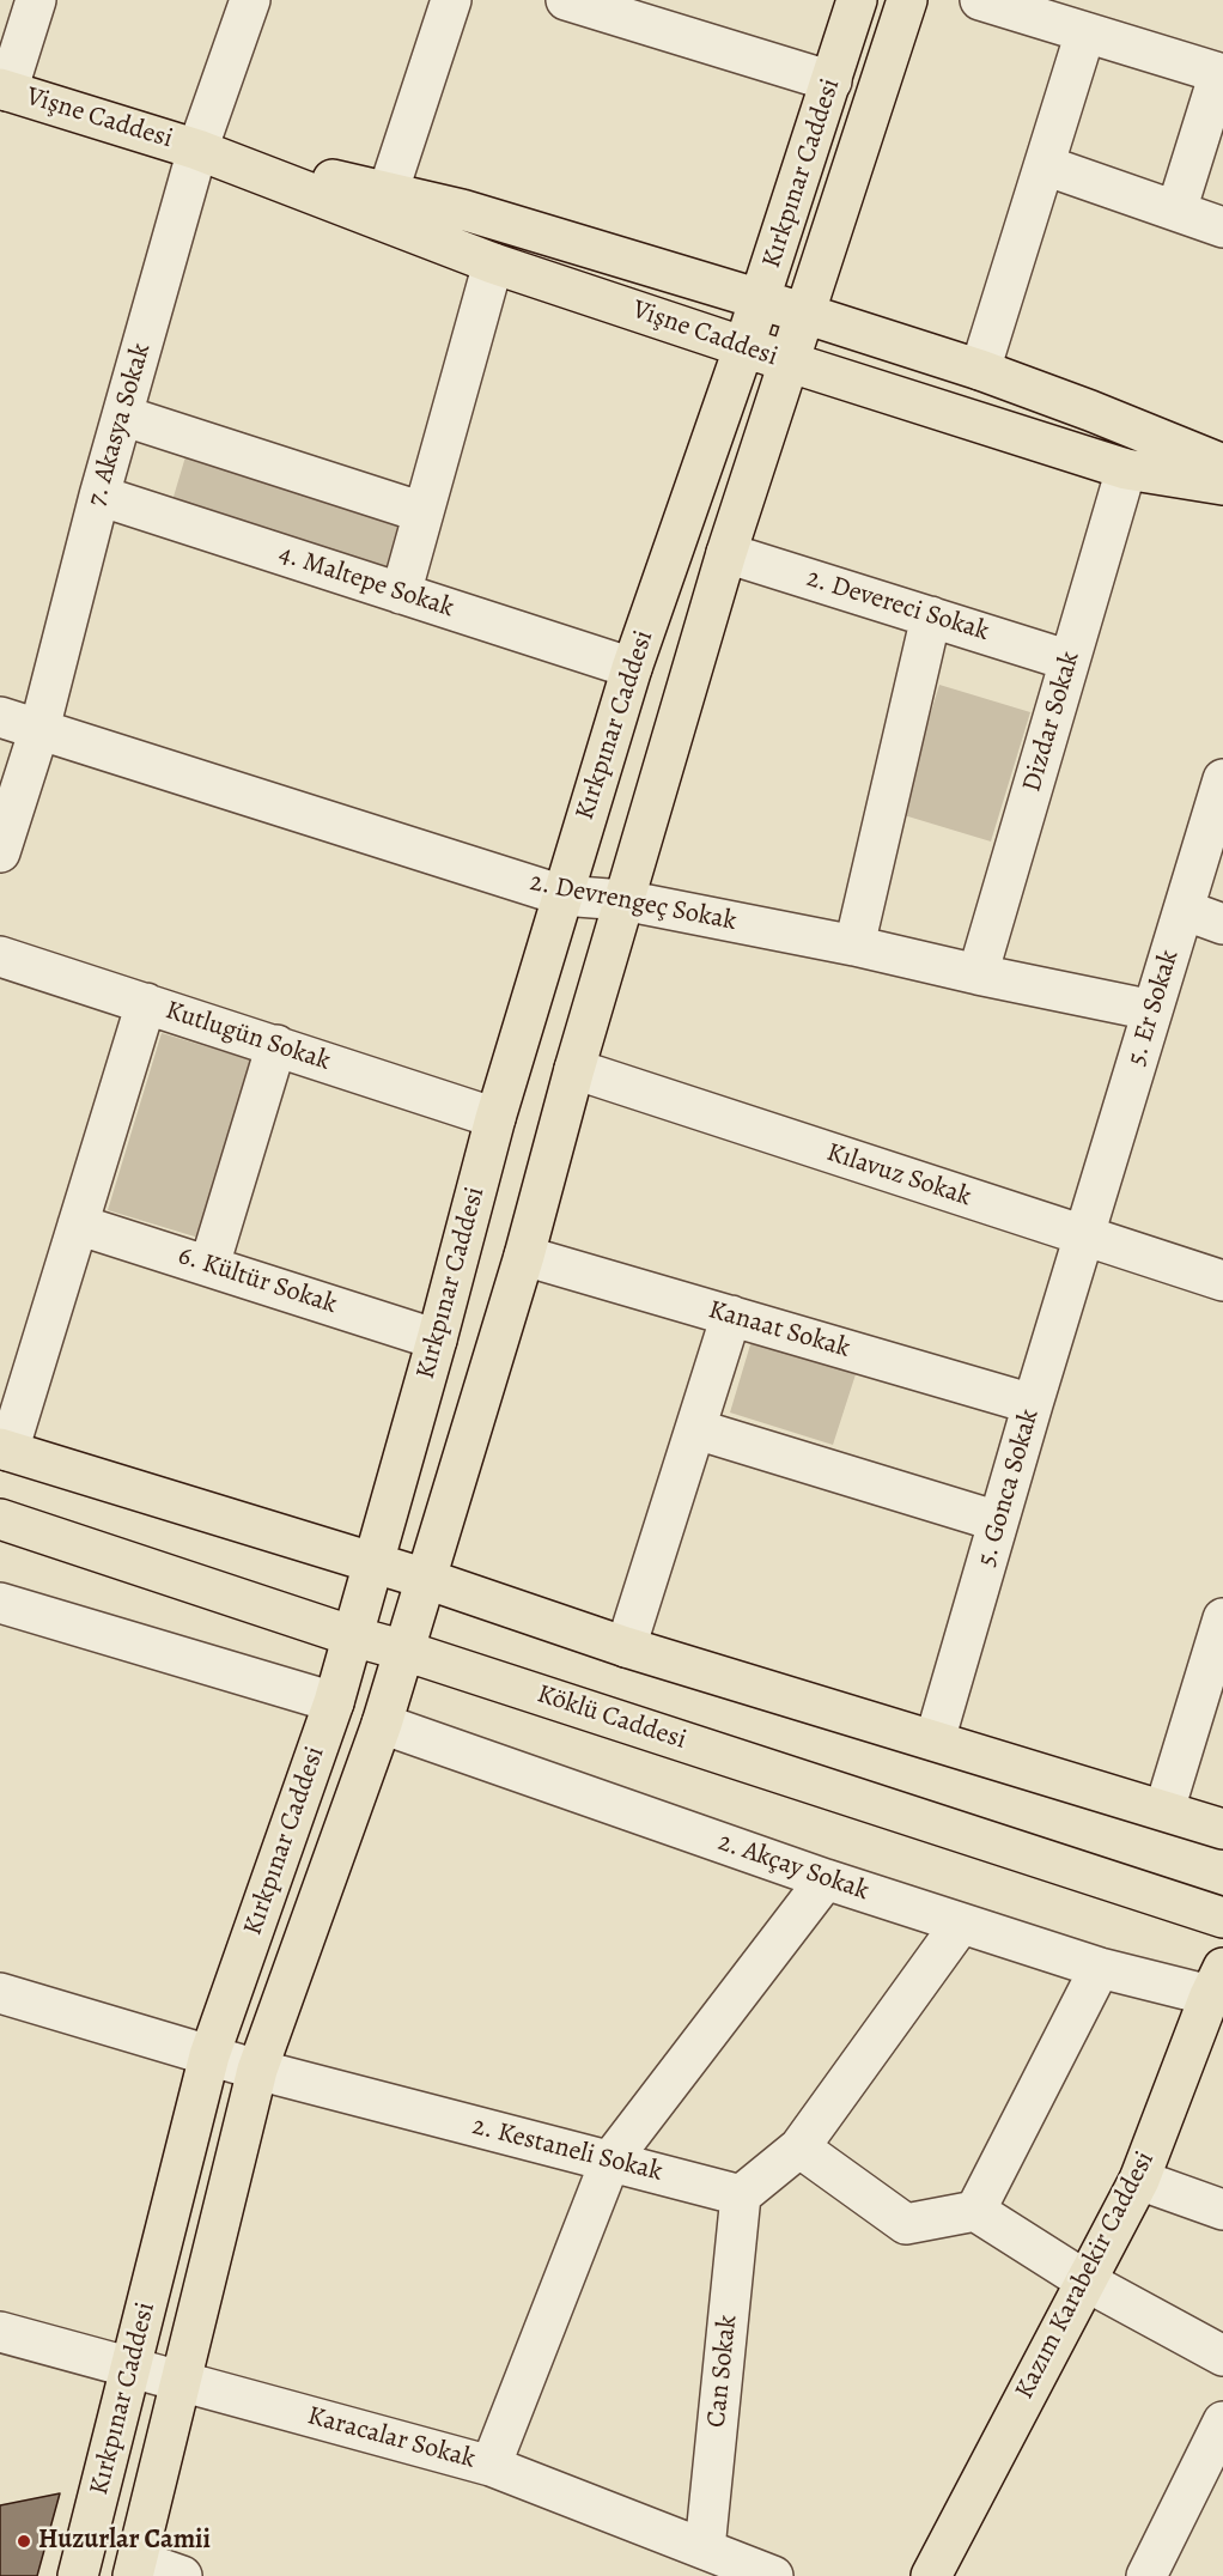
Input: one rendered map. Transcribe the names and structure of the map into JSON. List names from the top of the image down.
{
  "streets": {
    "main road": [
      "Vişne Caddesi",
      "Kırkpınar Caddesi",
      "Köklü Caddesi",
      "Kazım Karabekir Caddesi"
    ],
    "street": [
      "7. Akasya Sokak",
      "4. Maltepe Sokak",
      "2. Devereci Sokak",
      "Dizdar Sokak",
      "2. Devrengeç Sokak",
      "5. Er Sokak",
      "Kutlugün Sokak",
      "Kılavuz Sokak",
      "6. Kültür Sokak",
      "Kanaat Sokak",
      "5. Gonca Sokak",
      "2. Akçay Sokak",
      "2. Kestaneli Sokak",
      "Can Sokak",
      "Karacalar Sokak"
    ]
  },
  "crossings": [
    ["Vişne Caddesi", "Kırkpınar Caddesi"],
    ["Vişne Caddesi", "7. Akasya Sokak"],
    ["Vişne Caddesi", "Dizdar Sokak"],
    ["Kırkpınar Caddesi", "4. Maltepe Sokak"],
    ["Kırkpınar Caddesi", "2. Devereci Sokak"],
    ["Kırkpınar Caddesi", "2. Devrengeç Sokak"],
    ["Kırkpınar Caddesi", "Kutlugün Sokak"],
    ["Kırkpınar Caddesi", "Kılavuz Sokak"],
    ["Kırkpınar Caddesi", "6. Kültür Sokak"],
    ["Kırkpınar Caddesi", "Kanaat Sokak"],
    ["Kırkpınar Caddesi", "Köklü Caddesi"],
    ["Kırkpınar Caddesi", "2. Akçay Sokak"],
    ["Kırkpınar Caddesi", "2. Kestaneli Sokak"],
    ["Kırkpınar Caddesi", "Karacalar Sokak"],
    ["7. Akasya Sokak", "4. Maltepe Sokak"],
    ["7. Akasya Sokak", "2. Devrengeç Sokak"],
    ["2. Devereci Sokak", "Dizdar Sokak"],
    ["Dizdar Sokak", "2. Devrengeç Sokak"],
    ["2. Devrengeç Sokak", "5. Er Sokak"],
    ["5. Er Sokak", "Kılavuz Sokak"],
    ["5. Er Sokak", "5. Gonca Sokak"],
    ["Kılavuz Sokak", "5. Gonca Sokak"],
    ["Kanaat Sokak", "5. Gonca Sokak"],
    ["2. Akçay Sokak", "Kazım Karabekir Caddesi"],
    ["2. Kestaneli Sokak", "Can Sokak"],
    ["Can Sokak", "Karacalar Sokak"]
  ],
  "places": ["Huzurlar Camii"]
}
